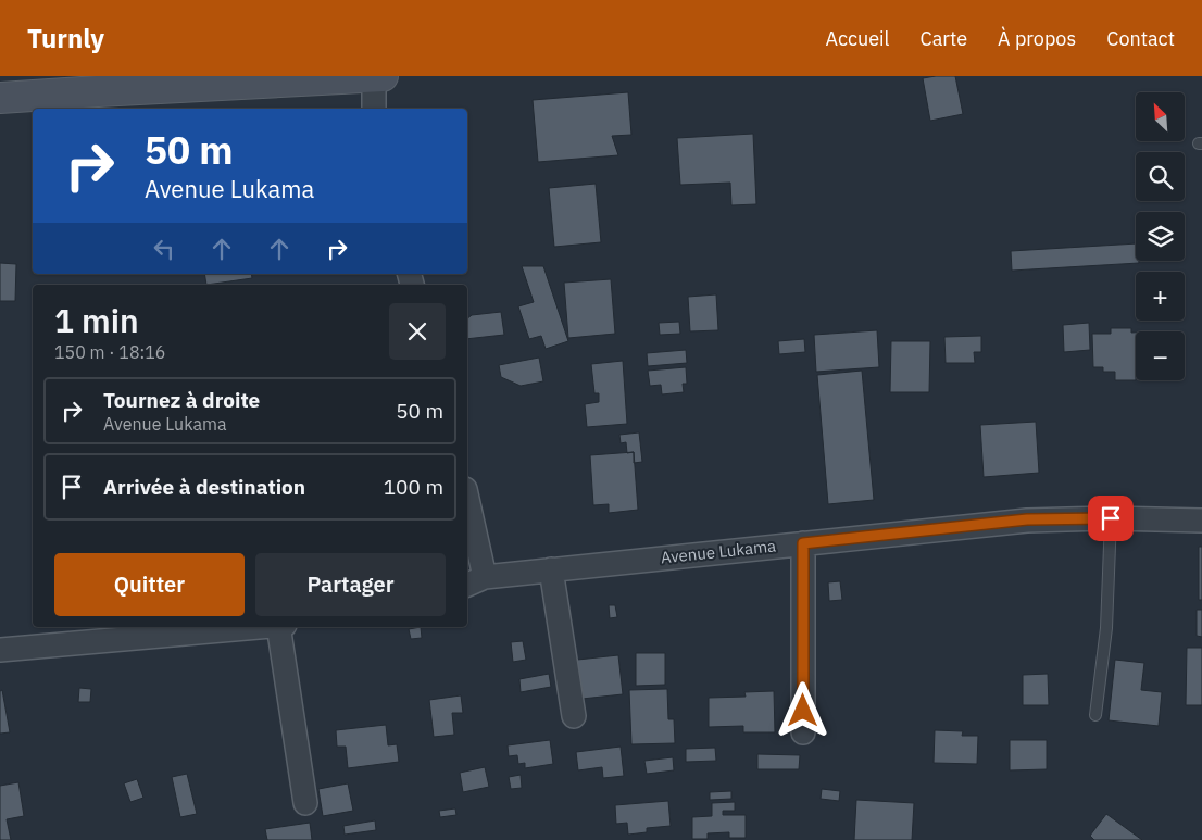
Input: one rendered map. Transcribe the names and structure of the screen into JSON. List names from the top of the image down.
{
  "streets": {
    "street": ["Avenue Lukama"]
  },
  "north": "top left",
  "page": {
    "header": "Turnly",
    "nav": [
      "Accueil",
      "Carte",
      "À propos",
      "Contact"
    ],
    "map_buttons": ["+", "−"],
    "turn": ["50 m", "Avenue Lukama"],
    "heading": ["1 min", "150 m · 18:16"],
    "list": [
      {
        "name": "Tournez à droite",
        "note": "Avenue Lukama",
        "value": "50 m"
      },
      {
        "name": "Arrivée à destination",
        "value": "100 m"
      }
    ],
    "buttons": ["Quitter", "Partager"]
  }
}
